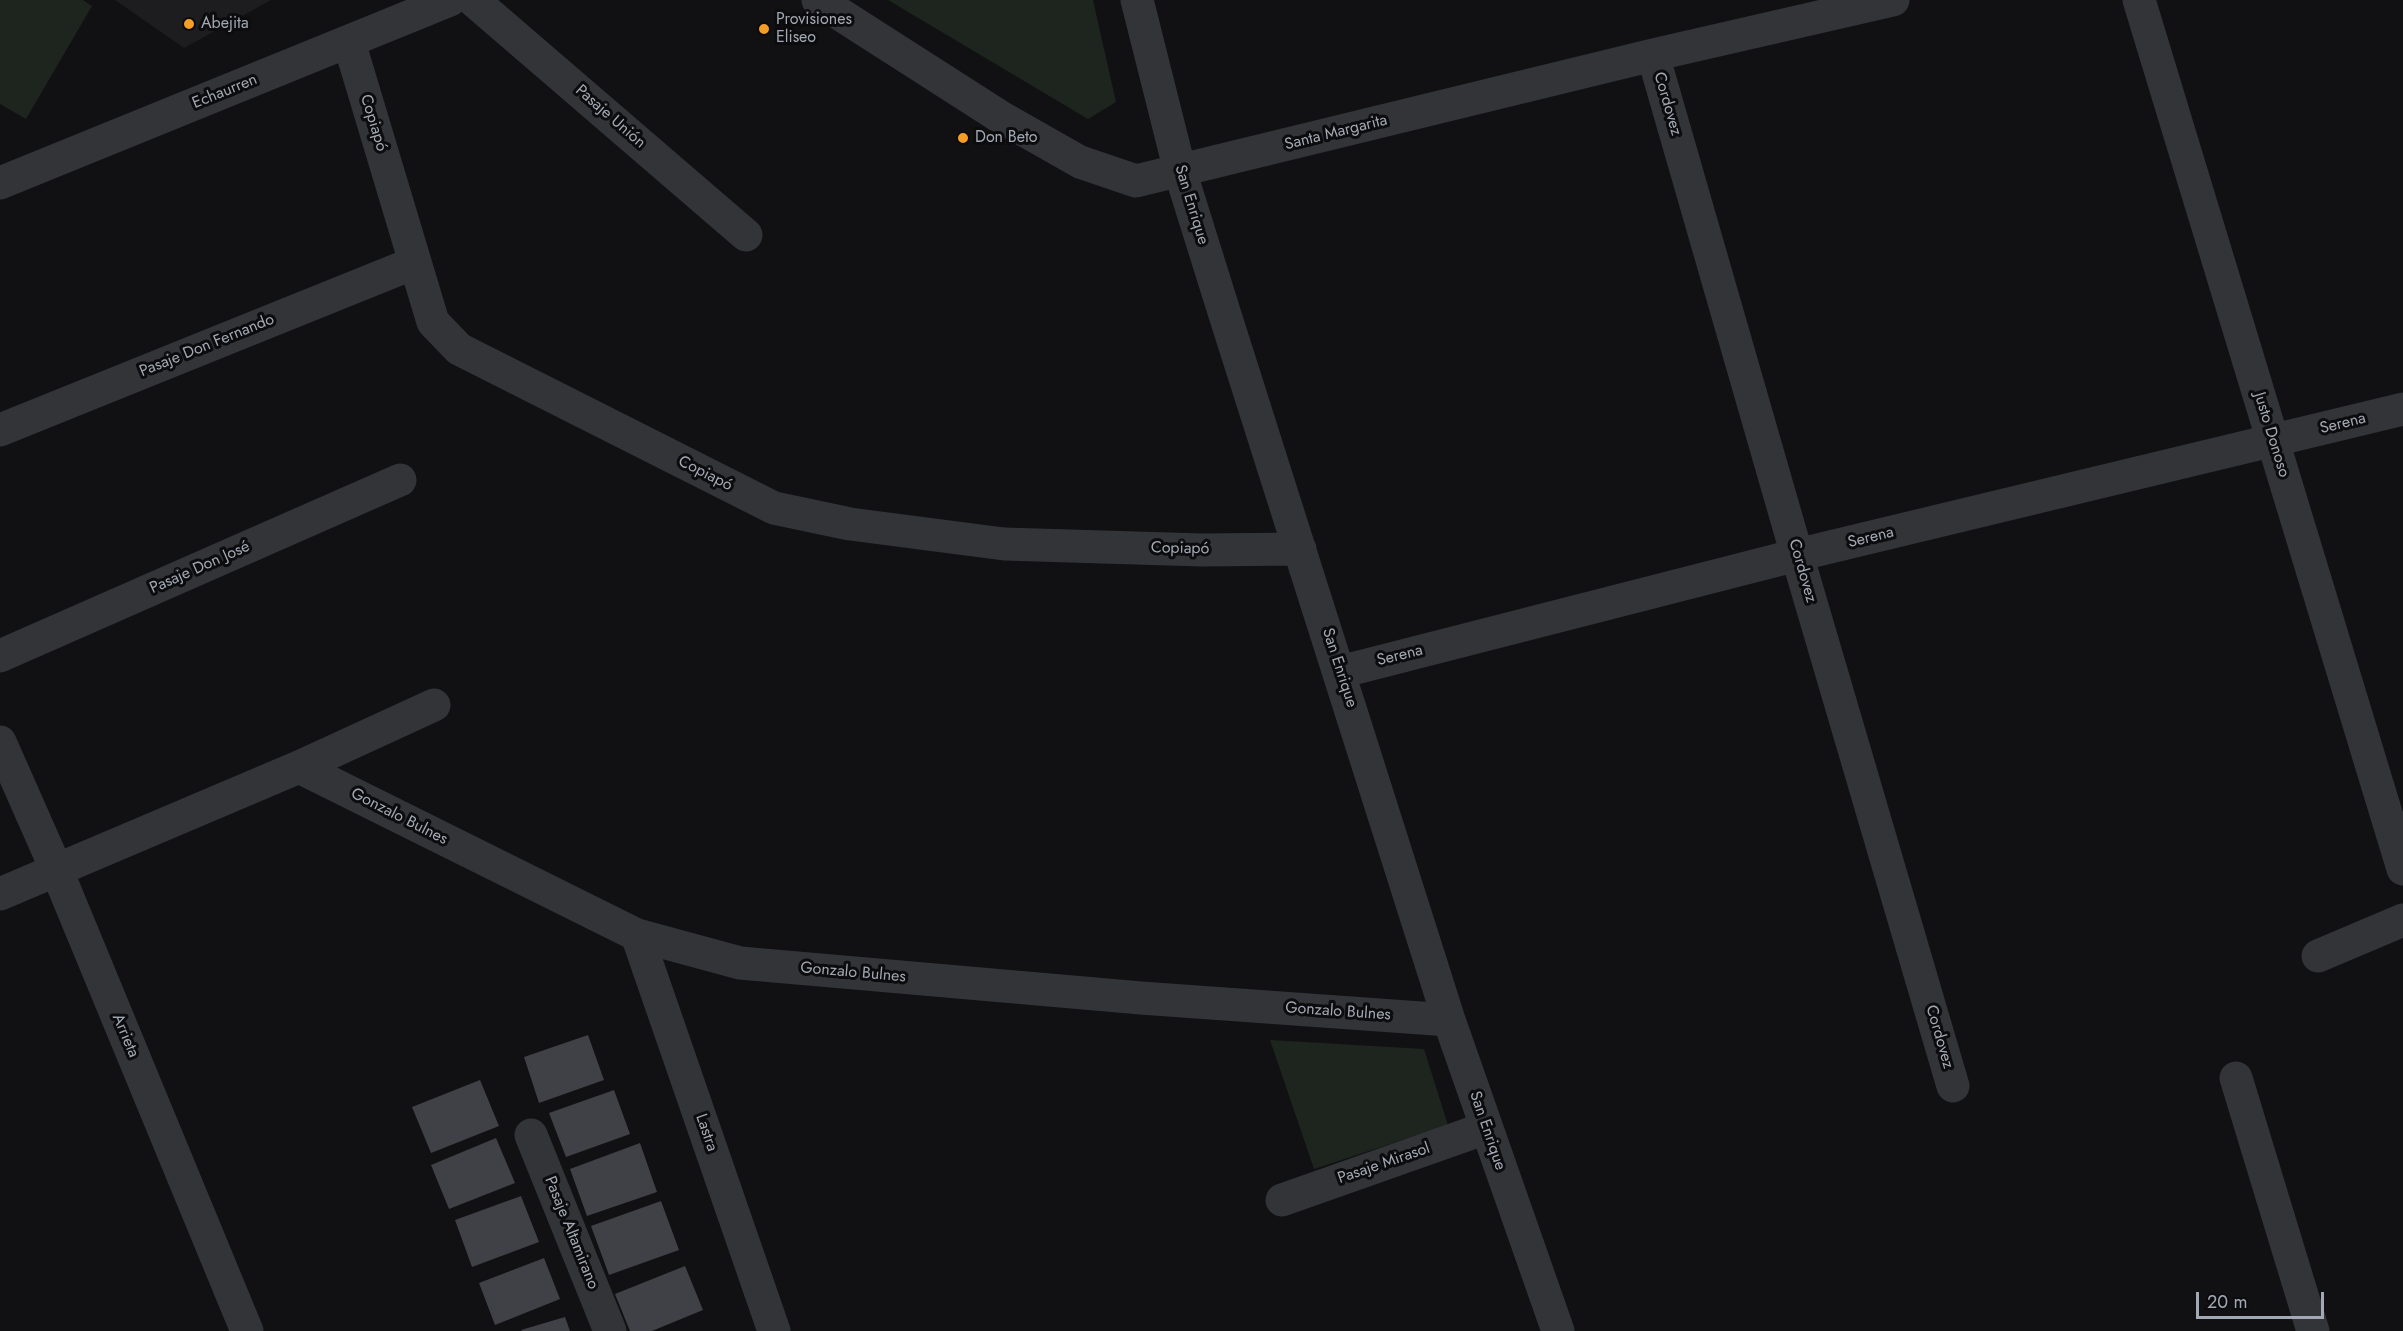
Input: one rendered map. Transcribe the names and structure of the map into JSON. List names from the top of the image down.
{
  "streets": {
    "street": [
      "Echaurren",
      "Cordovez",
      "Pasaje Unión",
      "Copiapó",
      "Santa Margarita",
      "San Enrique",
      "Pasaje Don Fernando",
      "Serena",
      "Justo Donoso",
      "Pasaje Don José",
      "Gonzalo Bulnes",
      "Arrieta",
      "Lastra",
      "Pasaje Mirasol",
      "Pasaje Altamirano"
    ]
  },
  "crossings": [
    ["Echaurren", "Copiapó"],
    ["Cordovez", "Santa Margarita"],
    ["Cordovez", "Serena"],
    ["Copiapó", "San Enrique"],
    ["Copiapó", "Pasaje Don Fernando"],
    ["Santa Margarita", "San Enrique"],
    ["San Enrique", "Serena"],
    ["San Enrique", "Gonzalo Bulnes"],
    ["San Enrique", "Pasaje Mirasol"],
    ["Serena", "Justo Donoso"],
    ["Gonzalo Bulnes", "Lastra"]
  ],
  "places": ["Abejita", "Provisiones Eliseo", "Don Beto"],
  "scale_bar": "20 m"
}
